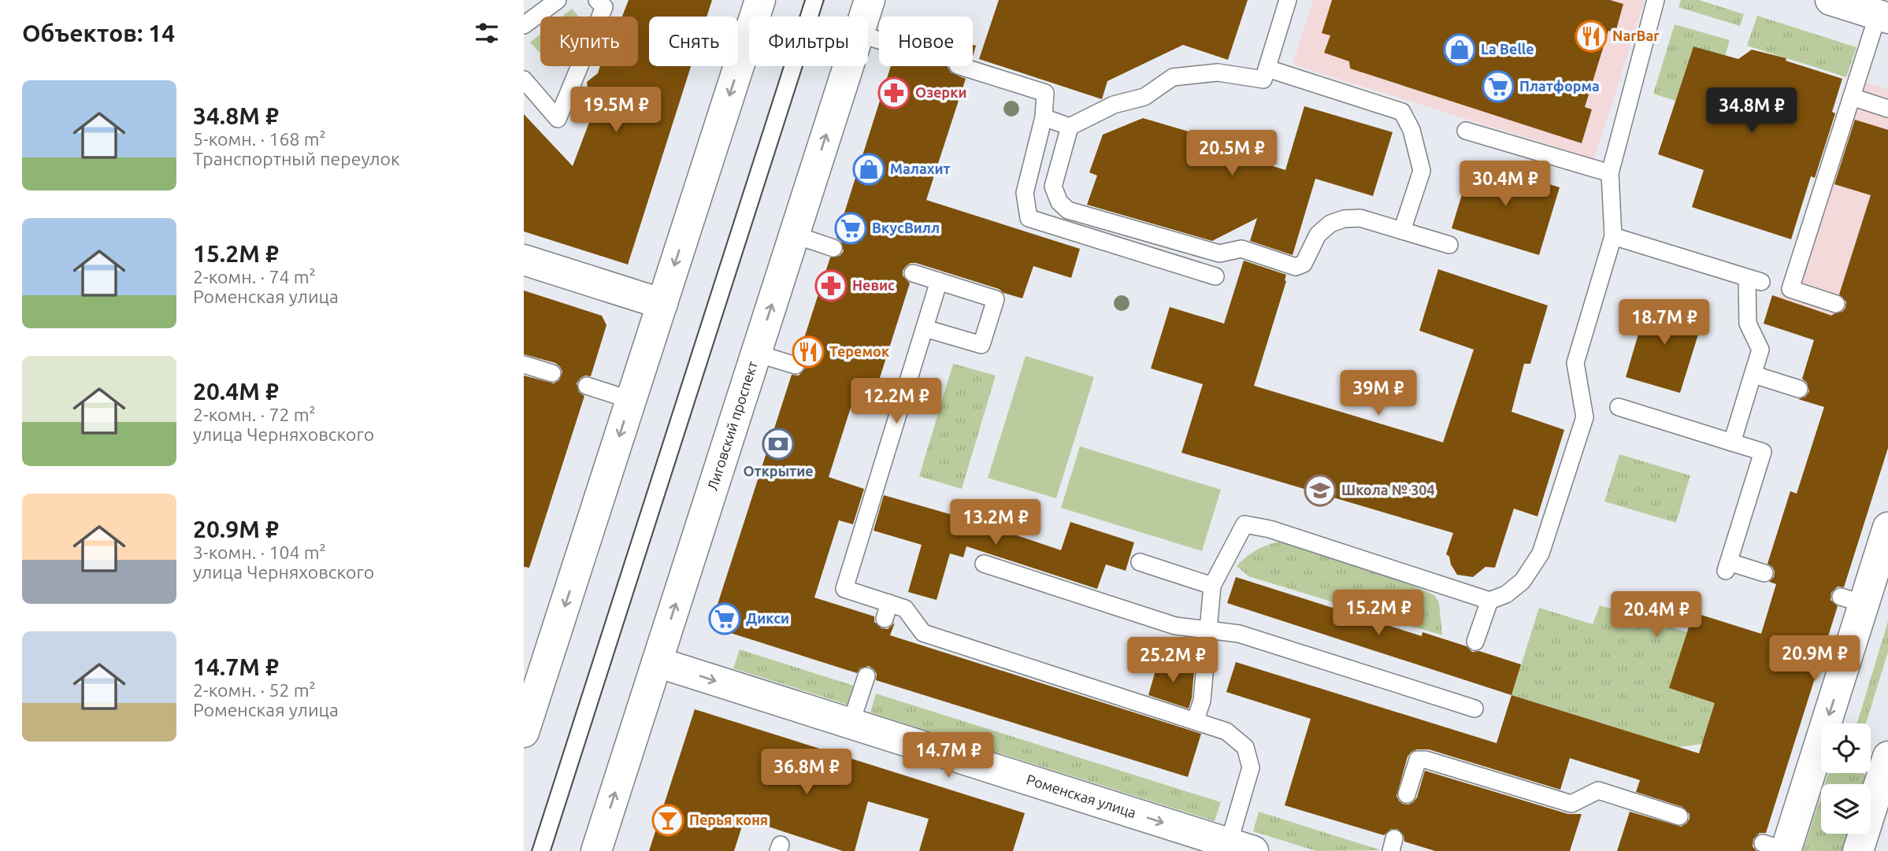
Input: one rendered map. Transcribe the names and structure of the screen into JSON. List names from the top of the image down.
{
  "streets": {
    "main road": ["Лиговский проспект", "Роменская улица"]
  },
  "crossings": [
    ["Лиговский проспект", "Роменская улица"]
  ],
  "one_way": ["Роменская улица"],
  "places": {
    "restaurant": ["NarBar", "Теремок"],
    "shop": ["La Belle", "Малахит"],
    "supermarket": ["Платформа", "ВкусВилл", "Дикси"],
    "pharmacy": ["Озерки", "Невис"],
    "bank": ["Открытие"],
    "school or university": ["Школа № 304"],
    "bar": ["Перья коня"]
  },
  "page": {
    "heading": "Объектов: 14",
    "chip": [
      "Купить",
      "Снять",
      "Фильтры",
      "Новое"
    ],
    "list": [
      {
        "name": "34.8M ₽",
        "note": "5-комн. · 168 m² · Транспортный переулок"
      },
      {
        "name": "15.2M ₽",
        "note": "2-комн. · 74 m² · Роменская улица"
      },
      {
        "name": "20.4M ₽",
        "note": "2-комн. · 72 m² · улица Черняховского"
      },
      {
        "name": "20.9M ₽",
        "note": "3-комн. · 104 m² · улица Черняховского"
      },
      {
        "name": "14.7M ₽",
        "note": "2-комн. · 52 m² · Роменская улица"
      }
    ],
    "price": [
      "19.5M ₽",
      "34.8M ₽",
      "20.5M ₽",
      "30.4M ₽",
      "18.7M ₽",
      "39M ₽",
      "12.2M ₽",
      "13.2M ₽",
      "15.2M ₽",
      "20.4M ₽",
      "20.9M ₽",
      "25.2M ₽",
      "14.7M ₽",
      "36.8M ₽"
    ]
  }
}
